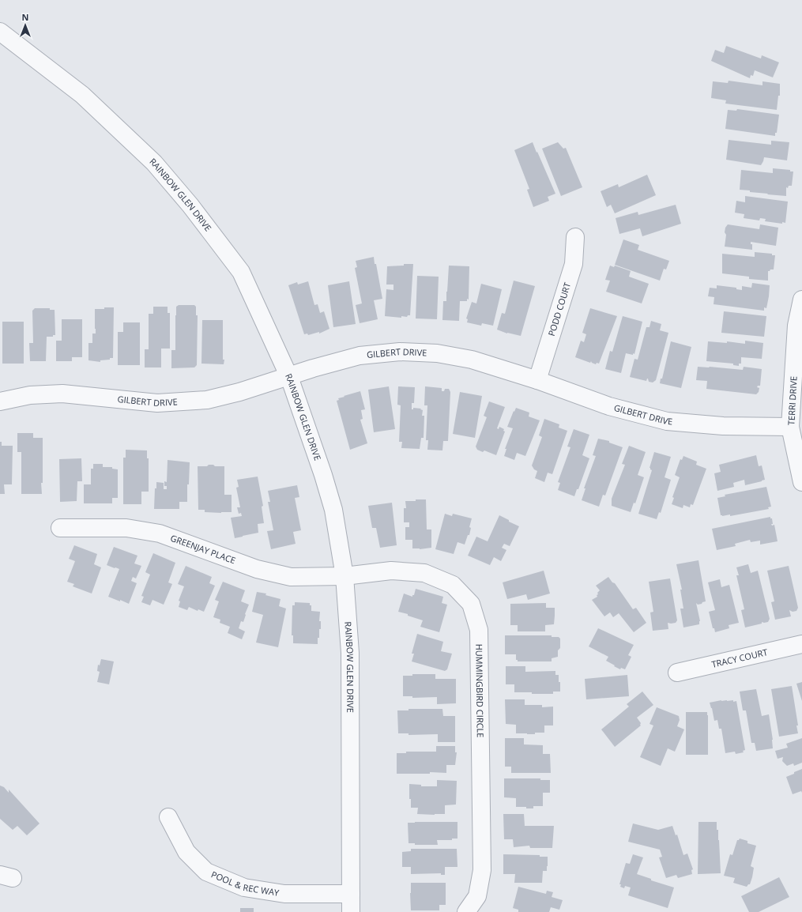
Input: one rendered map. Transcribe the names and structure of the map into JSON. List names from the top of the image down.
{
  "streets": {
    "street": [
      "RAINBOW GLEN DRIVE",
      "PODD COURT",
      "GILBERT DRIVE",
      "TERRI DRIVE",
      "GREENJAY PLACE",
      "TRACY COURT",
      "HUMMINGBIRD CIRCLE",
      "POOL & REC WAY"
    ]
  },
  "crossings": [
    ["RAINBOW GLEN DRIVE", "GILBERT DRIVE"],
    ["RAINBOW GLEN DRIVE", "GREENJAY PLACE"],
    ["RAINBOW GLEN DRIVE", "HUMMINGBIRD CIRCLE"],
    ["RAINBOW GLEN DRIVE", "POOL & REC WAY"],
    ["PODD COURT", "GILBERT DRIVE"],
    ["GILBERT DRIVE", "TERRI DRIVE"],
    ["GREENJAY PLACE", "HUMMINGBIRD CIRCLE"]
  ],
  "north": "top"
}
